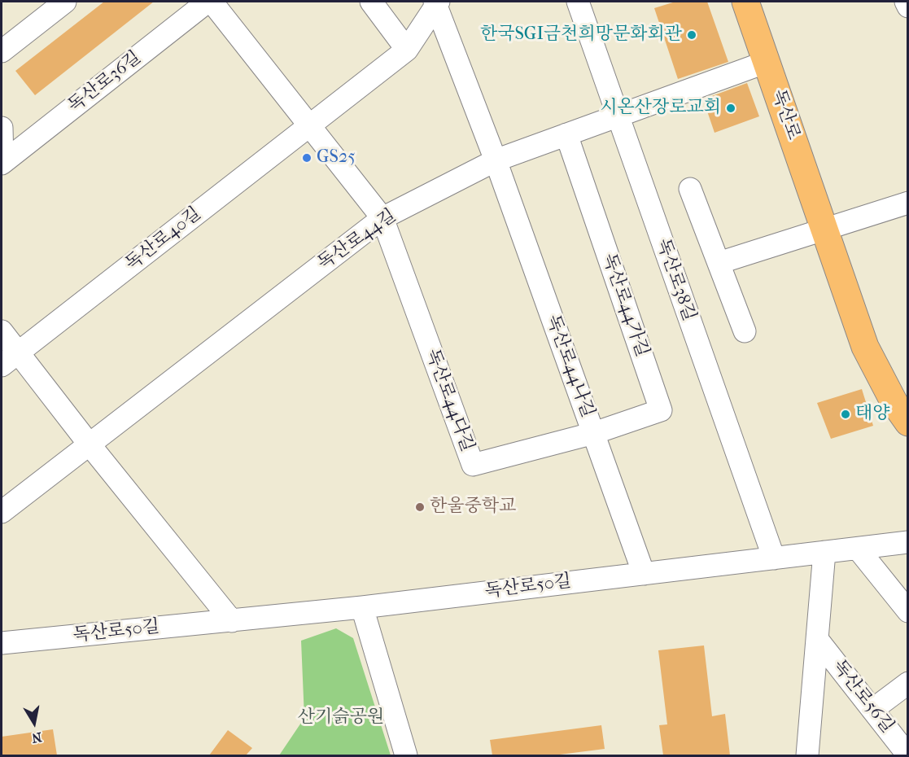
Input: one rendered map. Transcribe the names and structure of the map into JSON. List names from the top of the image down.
{
  "streets": {
    "main road": ["독산로"],
    "street": [
      "독산로36길",
      "독산로40길",
      "독산로44길",
      "독산로38길",
      "독산로44가길",
      "독산로44나길",
      "독산로44다길",
      "독산로50길",
      "독산로56길"
    ]
  },
  "crossings": [
    ["독산로", "독산로44길"],
    ["독산로40길", "독산로44길"],
    ["독산로40길", "독산로44나길"],
    ["독산로44길", "독산로38길"],
    ["독산로44길", "독산로44가길"],
    ["독산로44길", "독산로44나길"],
    ["독산로44길", "독산로44다길"],
    ["독산로38길", "독산로50길"],
    ["독산로44가길", "독산로44나길"],
    ["독산로44가길", "독산로44다길"],
    ["독산로44나길", "독산로44다길"],
    ["독산로44나길", "독산로50길"]
  ],
  "parks": ["산기슭공원"],
  "places": [
    "한국SGI금천희망문화회관",
    "시온산장로교회",
    "GS25",
    "태양",
    "한울중학교"
  ],
  "north": "bottom"
}
